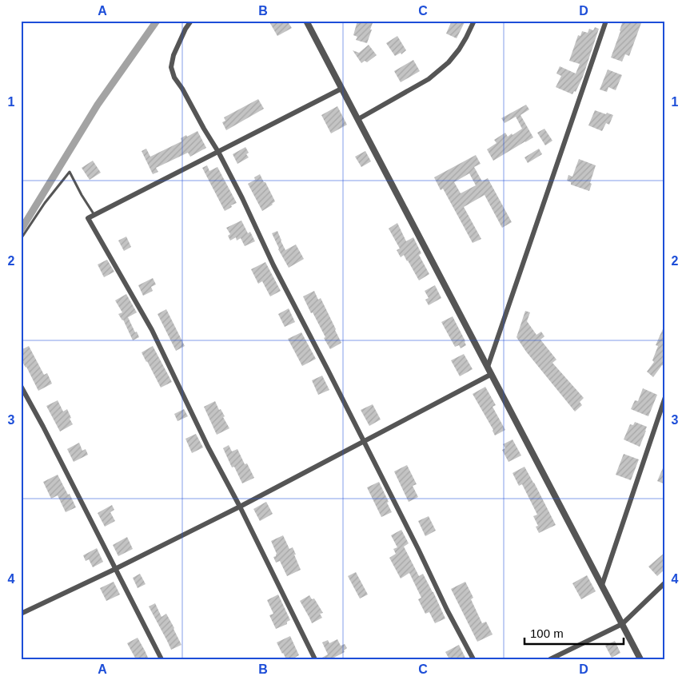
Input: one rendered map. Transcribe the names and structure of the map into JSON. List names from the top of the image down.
{
  "scale_bar": "100 m",
  "grid": {
    "columns": [
      "A",
      "B",
      "C",
      "D"
    ],
    "rows": [
      "1",
      "2",
      "3",
      "4"
    ]
  }
}
